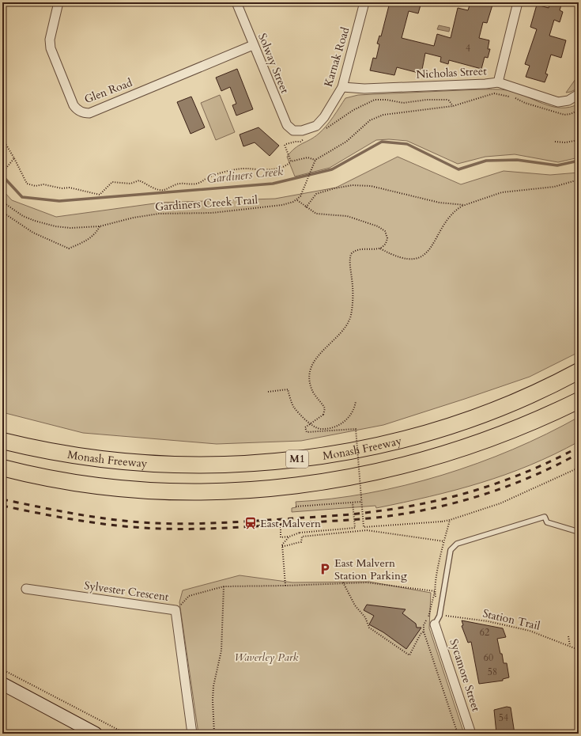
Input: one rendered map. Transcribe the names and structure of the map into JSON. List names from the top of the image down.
{
  "streets": {
    "highway": ["Monash Freeway", "M1"],
    "street": [
      "Karnak Road",
      "Solway Street",
      "Nicholas Street",
      "Glen Road",
      "Sylvester Crescent",
      "Sycamore Street"
    ],
    "path": ["Gardiners Creek Trail", "Station Trail"]
  },
  "crossings": [
    ["Karnak Road", "Solway Street"],
    ["Karnak Road", "Nicholas Street"],
    ["Solway Street", "Glen Road"]
  ],
  "water": ["Gardiners Creek"],
  "parks": ["Waverley Park"],
  "places": {
    "station": ["East Malvern"],
    "parking": ["East Malvern Station Parking"]
  },
  "house_numbers": [
    "4",
    "62",
    "60",
    "58",
    "54"
  ]
}
